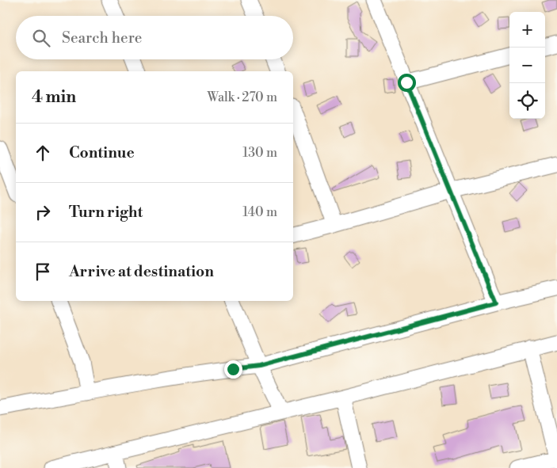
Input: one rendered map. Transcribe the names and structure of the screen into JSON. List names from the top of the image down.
{
  "page": {
    "map_buttons": ["+", "−"],
    "search": "Search here",
    "heading": ["4 min", "Walk · 270 m"],
    "list": [
      ["Continue", "130 m"],
      ["Turn right", "140 m"],
      "Arrive at destination"
    ]
  }
}
